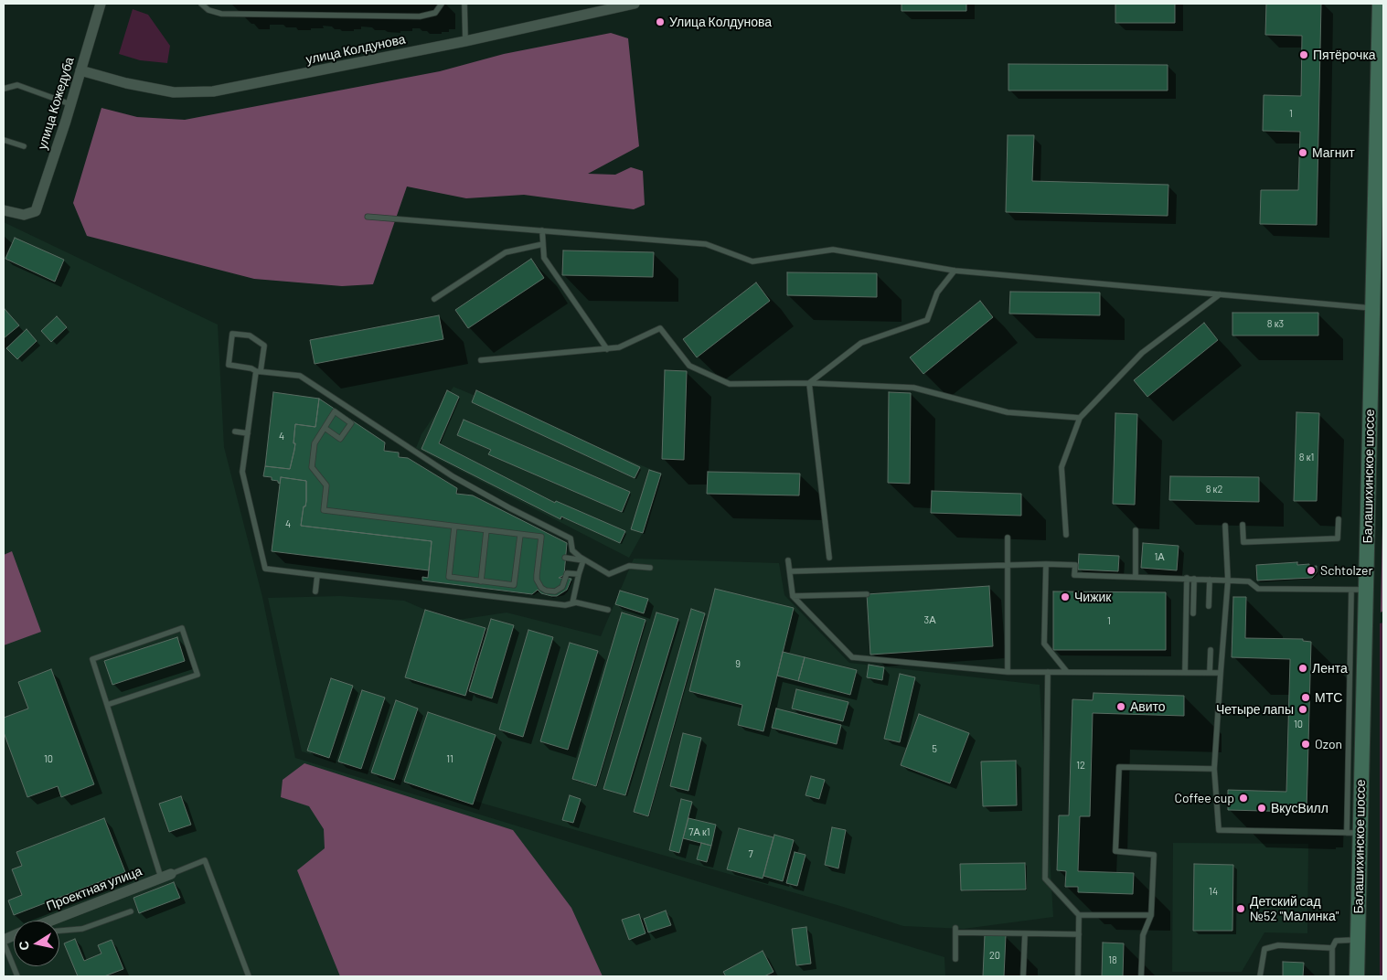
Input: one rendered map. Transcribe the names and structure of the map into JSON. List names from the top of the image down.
{
  "streets": {
    "main road": ["Балашихинское шоссе"],
    "street": ["улица Колдунова", "улица Кожедуба", "Проектная улица"]
  },
  "crossings": [
    ["улица Колдунова", "улица Кожедуба"]
  ],
  "places": [
    "Улица Колдунова",
    "Пятёрочка",
    "Магнит",
    "Schtolzer",
    "Чижик",
    "Лента",
    "МТС",
    "Авито",
    "Четыре лапы",
    "Ozon",
    "Coffee cup",
    "ВкусВилл",
    "Детский сад №52 \"Малинка\""
  ],
  "house_numbers": [
    "1",
    "8 к3",
    "4",
    "8 к1",
    "8 к2",
    "4",
    "1А",
    "3А",
    "1",
    "9",
    "10",
    "5",
    "10",
    "11",
    "12",
    "7А к1",
    "7",
    "14",
    "20",
    "18"
  ],
  "north": "left"
}
